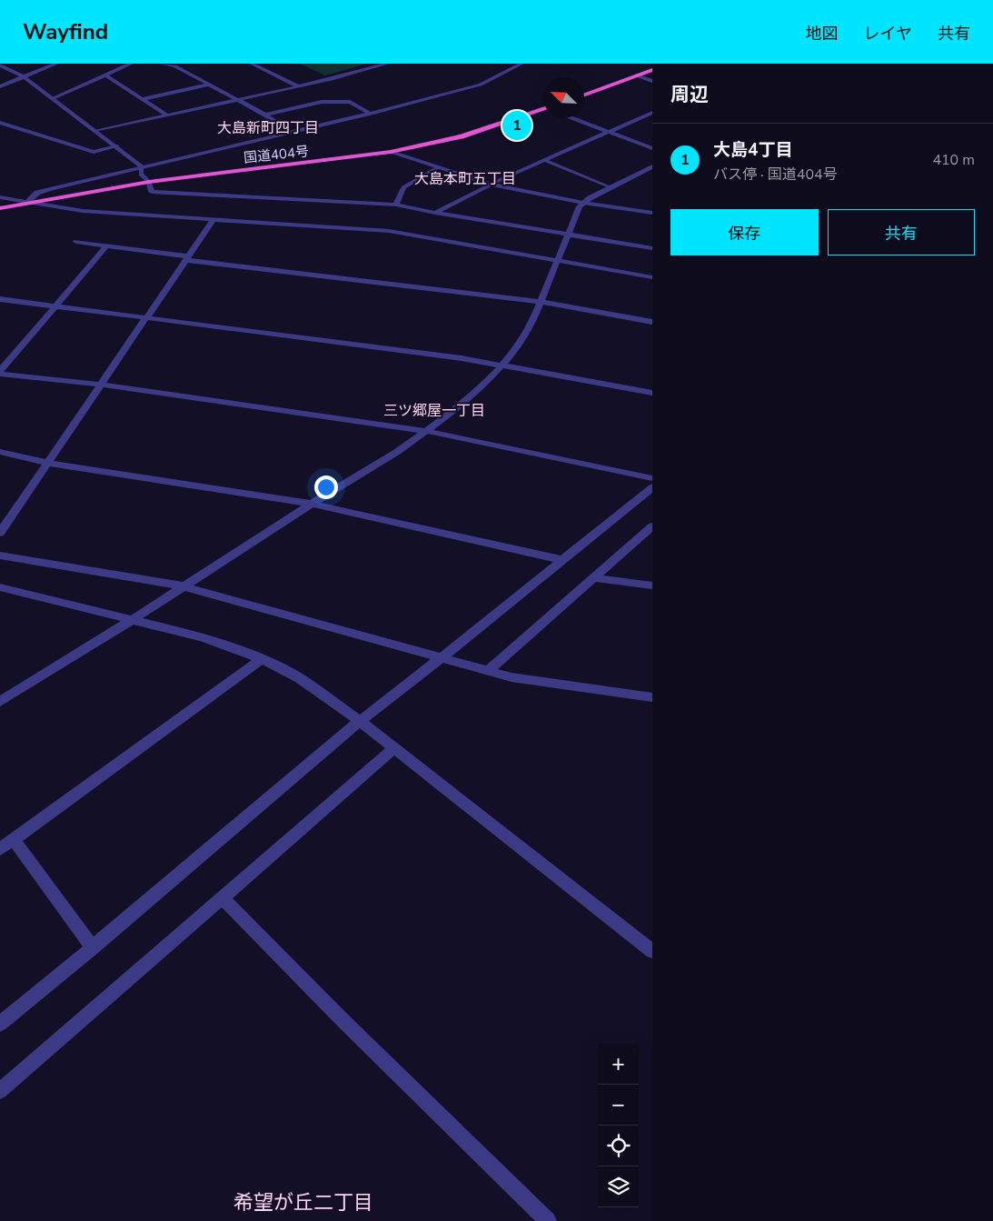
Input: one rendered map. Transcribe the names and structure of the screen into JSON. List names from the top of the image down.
{
  "streets": {
    "highway": ["国道404号"]
  },
  "districts": [
    "大島新町四丁目",
    "大島本町五丁目",
    "三ツ郷屋一丁目",
    "希望が丘二丁目"
  ],
  "north": "top left",
  "page": {
    "header": "Wayfind",
    "nav": ["地図", "レイヤ", "共有"],
    "heading": "周辺",
    "pins": "1",
    "list": [
      {
        "mark": "1",
        "name": "大島4丁目",
        "note": "バス停 · 国道404号",
        "value": "410 m"
      }
    ],
    "buttons": ["保存", "共有"],
    "map_buttons": ["+", "−"]
  }
}
